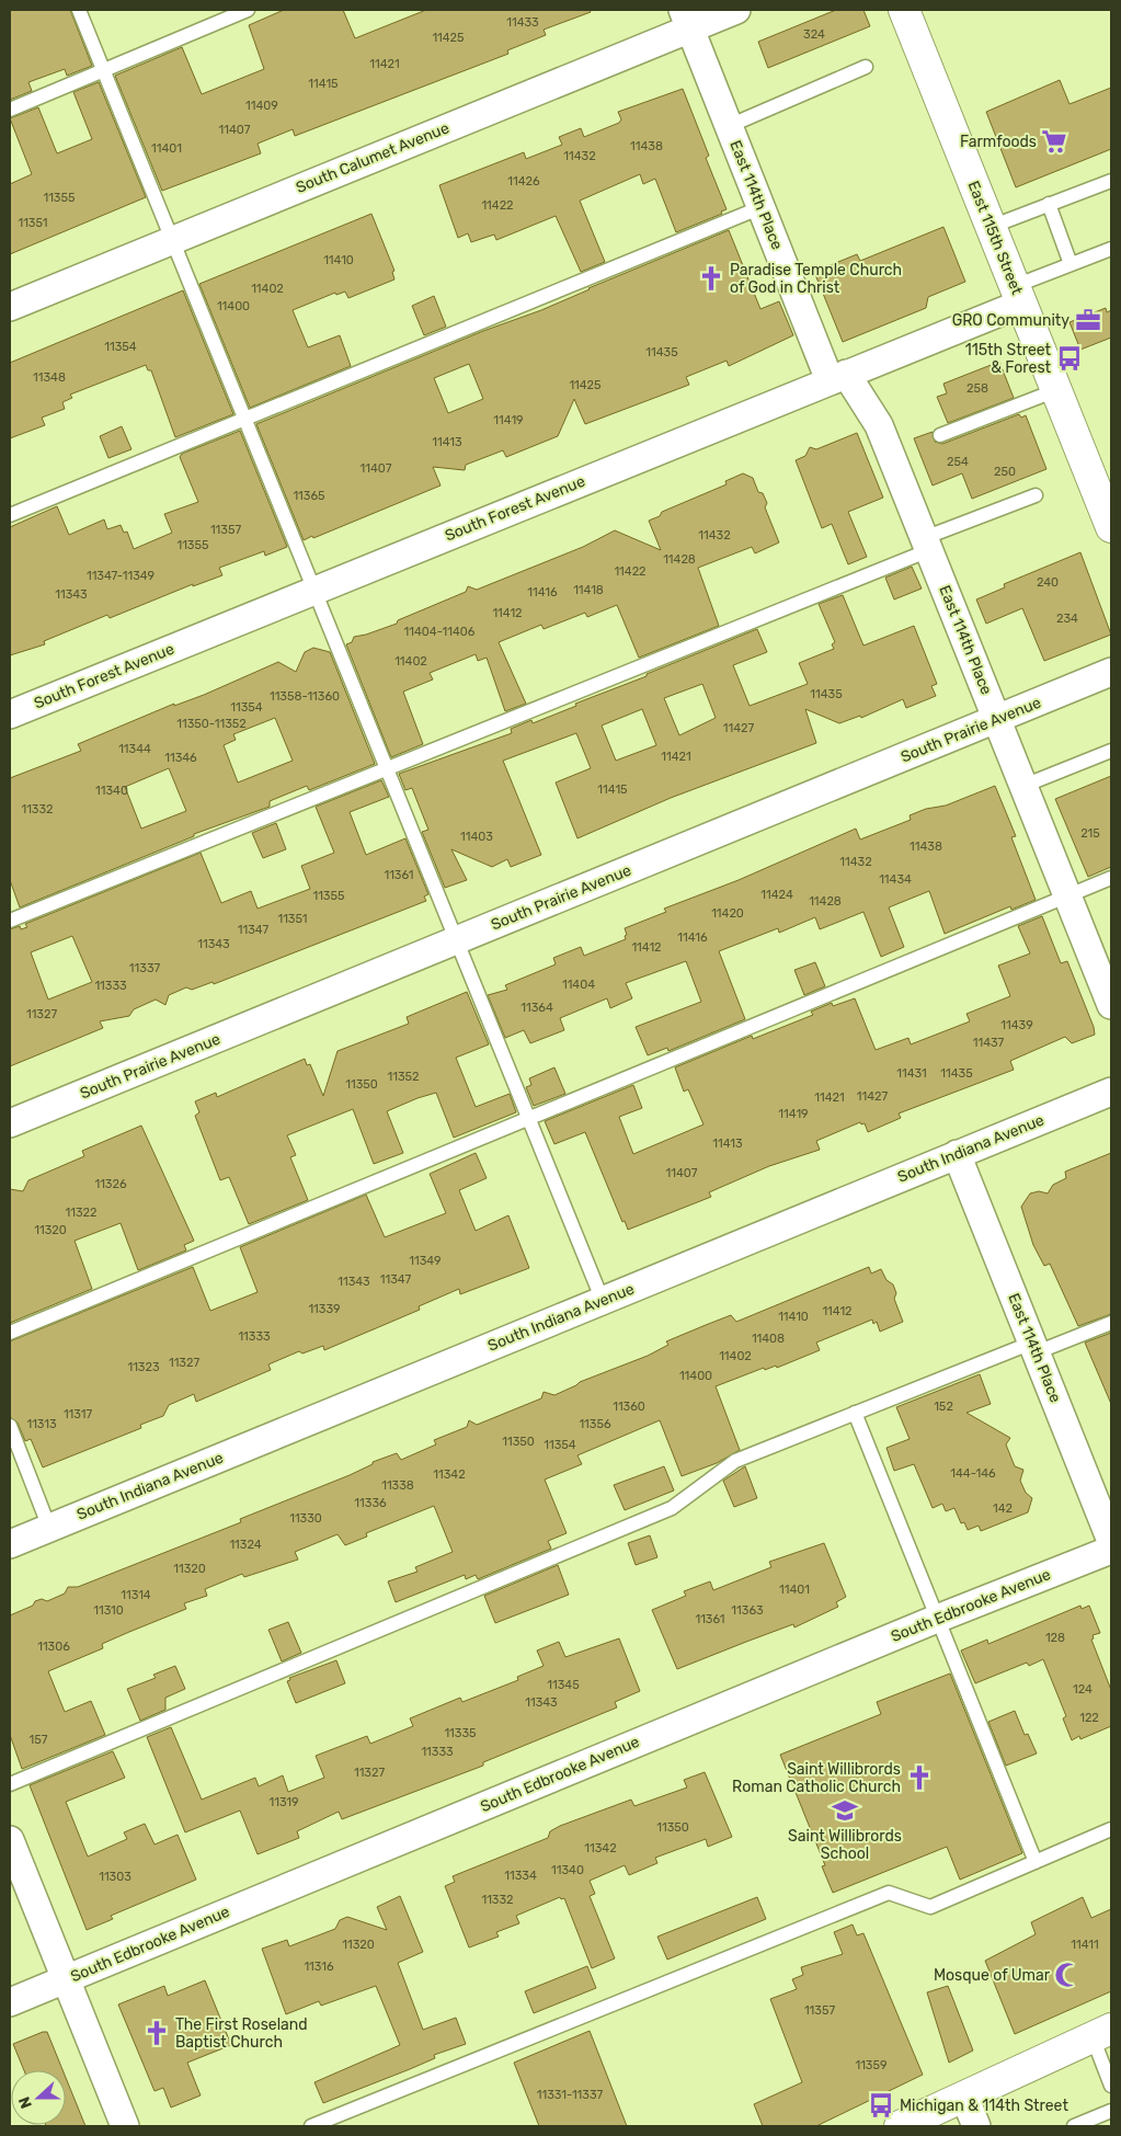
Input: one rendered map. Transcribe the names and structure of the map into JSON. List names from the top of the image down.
{
  "streets": {
    "street": [
      "South Calumet Avenue",
      "East 114th Place",
      "East 115th Street",
      "South Forest Avenue",
      "South Prairie Avenue",
      "South Indiana Avenue",
      "South Edbrooke Avenue"
    ]
  },
  "crossings": [
    ["South Calumet Avenue", "East 114th Place"],
    ["East 114th Place", "South Forest Avenue"],
    ["East 114th Place", "South Prairie Avenue"],
    ["East 114th Place", "South Indiana Avenue"],
    ["East 115th Street", "South Forest Avenue"]
  ],
  "places": {
    "supermarket": ["Farmfoods"],
    "church": ["Paradise Temple Church of God in Christ", "Saint Willibrords Roman Catholic Church", "The First Roseland Baptist Church"],
    "office": ["GRO Community"],
    "bus stop": ["115th Street & Forest", "Michigan & 114th Street"],
    "school or university": ["Saint Willibrords School"],
    "mosque": ["Mosque of Umar"]
  },
  "house_numbers": [
    "11433",
    "324",
    "11425",
    "11421",
    "11415",
    "11409",
    "11407",
    "11438",
    "11401",
    "11432",
    "11426",
    "11355",
    "11422",
    "11351",
    "11410",
    "11402",
    "11400",
    "11354",
    "11435",
    "11348",
    "11425",
    "258",
    "11419",
    "11413",
    "254",
    "11407",
    "250",
    "11365",
    "11357",
    "11432",
    "11355",
    "11428",
    "11422",
    "11347-11349",
    "240",
    "11418",
    "11416",
    "11343",
    "11412",
    "234",
    "11404-11406",
    "11402",
    "11435",
    "11358-11360",
    "11354",
    "11350-11352",
    "11427",
    "11344",
    "11421",
    "11346",
    "11415",
    "11340",
    "11332",
    "215",
    "11403",
    "11438",
    "11432",
    "11361",
    "11434",
    "11424",
    "11355",
    "11428",
    "11420",
    "11351",
    "11347",
    "11416",
    "11343",
    "11412",
    "11337",
    "11404",
    "11333",
    "11364",
    "11327",
    "11439",
    "11437",
    "11431",
    "11435",
    "11352",
    "11350",
    "11427",
    "11421",
    "11419",
    "11413",
    "11407",
    "11326",
    "11322",
    "11320",
    "11349",
    "11347",
    "11343",
    "11339",
    "11412",
    "11410",
    "11333",
    "11408",
    "11402",
    "11327",
    "11323",
    "11400",
    "11360",
    "152",
    "11317",
    "11313",
    "11356",
    "11350",
    "11354",
    "144-146",
    "11342",
    "11338",
    "11336",
    "142",
    "11330",
    "11324",
    "11320",
    "11401",
    "11314",
    "11310",
    "11363",
    "11361",
    "128",
    "11306",
    "11345",
    "124",
    "11343",
    "122",
    "11335",
    "157",
    "11333",
    "11327",
    "11319",
    "11350",
    "11342",
    "11340",
    "11334",
    "11303",
    "11332",
    "11320",
    "11411",
    "11316",
    "11357",
    "11359",
    "11331-11337"
  ],
  "north": "left"
}
